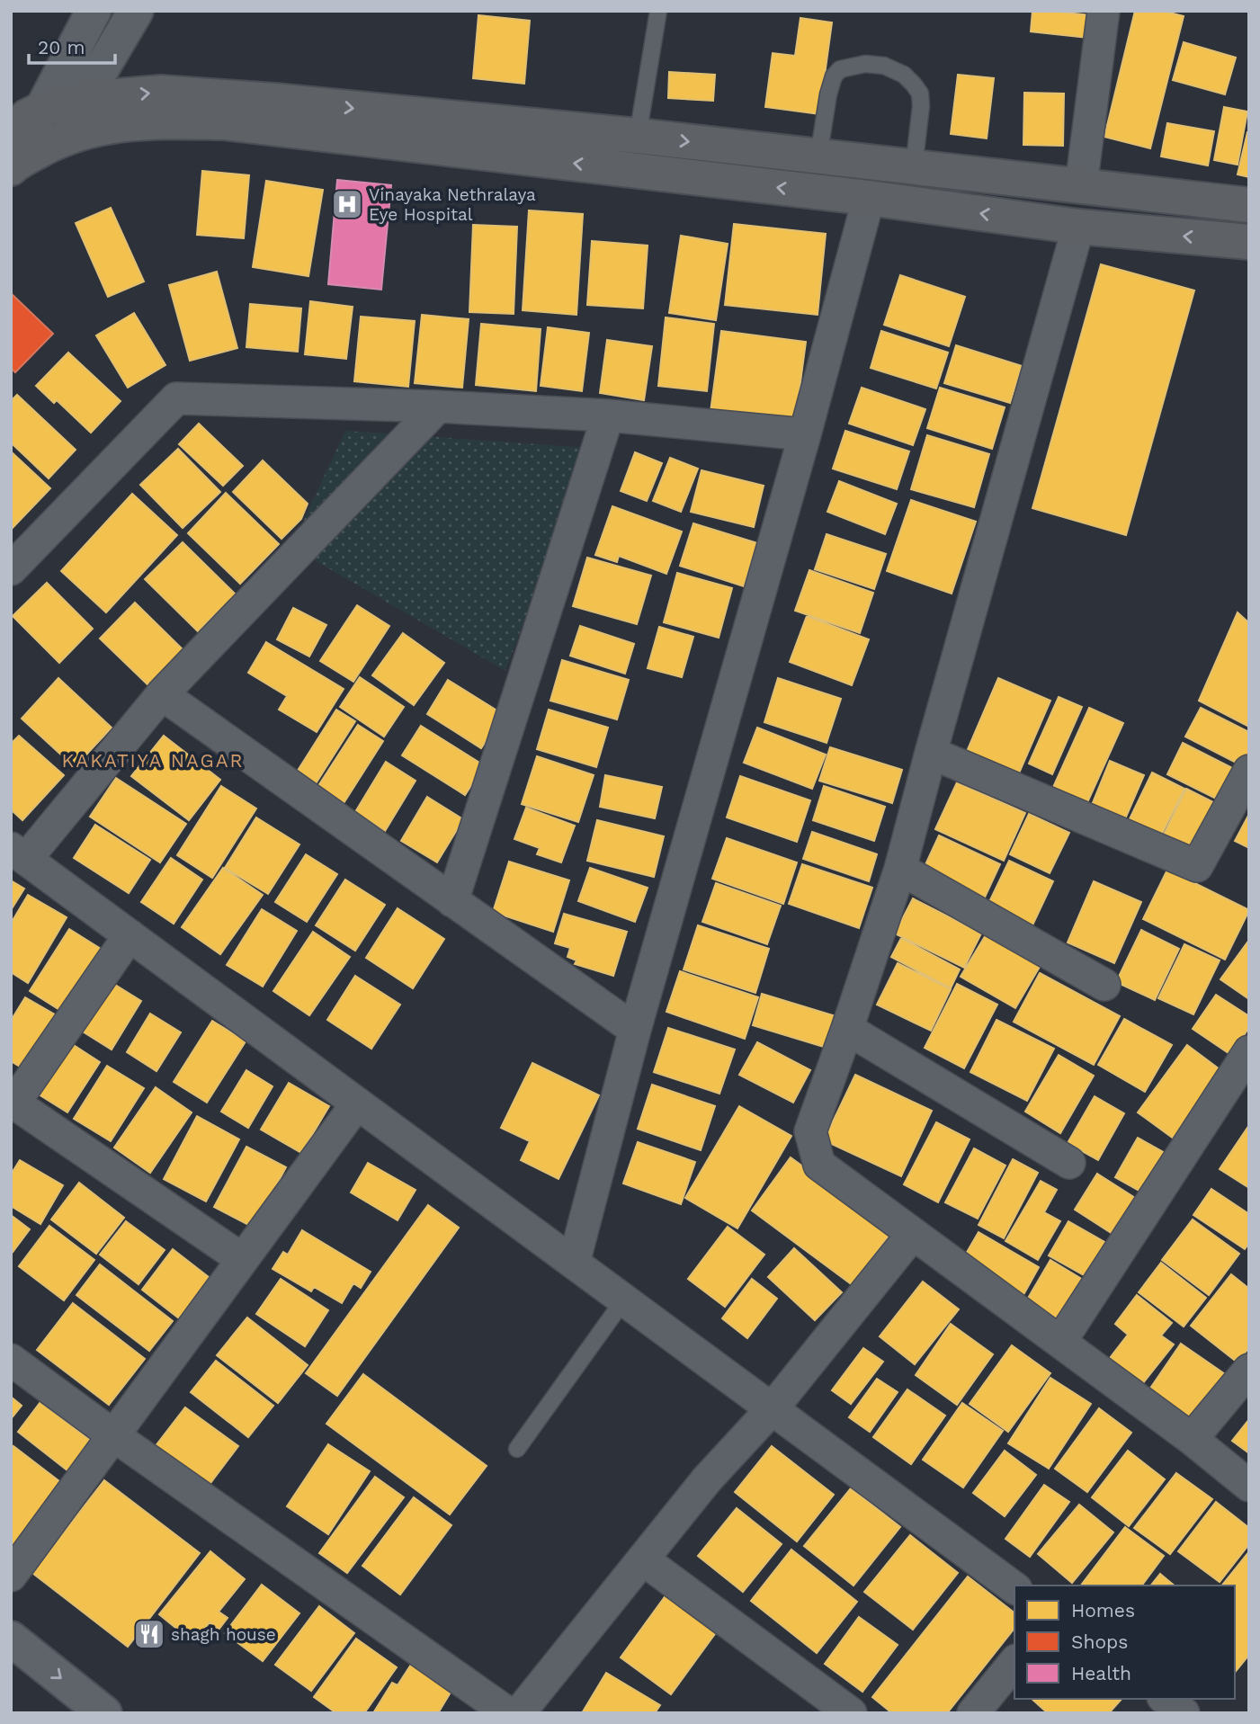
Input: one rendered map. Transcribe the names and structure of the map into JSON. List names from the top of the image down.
{
  "districts": ["KAKATIYA NAGAR"],
  "places": {
    "hospital": ["Vinayaka Nethralaya Eye Hospital"],
    "restaurant": ["shagh house"]
  },
  "legend": ["Homes", "Shops", "Health"],
  "scale_bar": "20 m"
}
